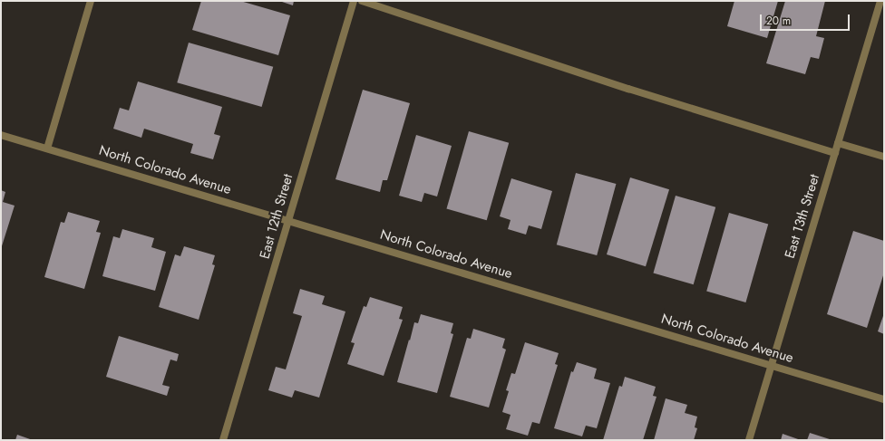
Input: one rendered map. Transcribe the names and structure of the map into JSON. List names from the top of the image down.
{
  "streets": {
    "street": ["North Colorado Avenue", "East 12th Street", "East 13th Street"]
  },
  "crossings": [
    ["North Colorado Avenue", "East 12th Street"],
    ["North Colorado Avenue", "East 13th Street"]
  ],
  "scale_bar": "20 m"
}
